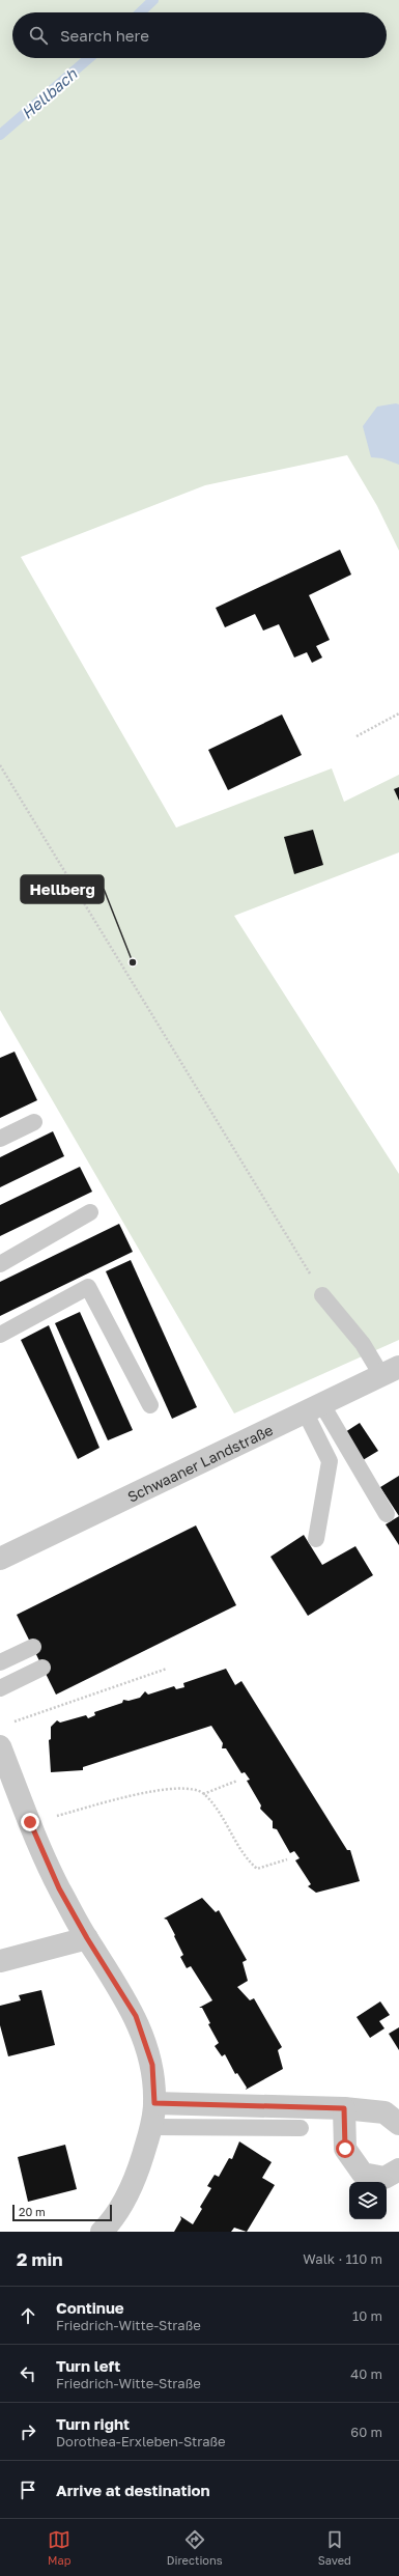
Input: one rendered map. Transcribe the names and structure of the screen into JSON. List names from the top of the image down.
{
  "streets": {
    "street": ["Schwaaner Landstraße"]
  },
  "water": ["Hellbach"],
  "places": ["Hellberg"],
  "scale_bar": "20 m",
  "page": {
    "search": "Search here",
    "scale": "20 m",
    "heading": ["2 min", "Walk · 110 m"],
    "list": [
      ["Continue", "Friedrich-Witte-Straße", "10 m"],
      ["Turn left", "Friedrich-Witte-Straße", "40 m"],
      ["Turn right", "Dorothea-Erxleben-Straße", "60 m"],
      "Arrive at destination"
    ],
    "nav": ["Map", "Directions", "Saved"]
  }
}
